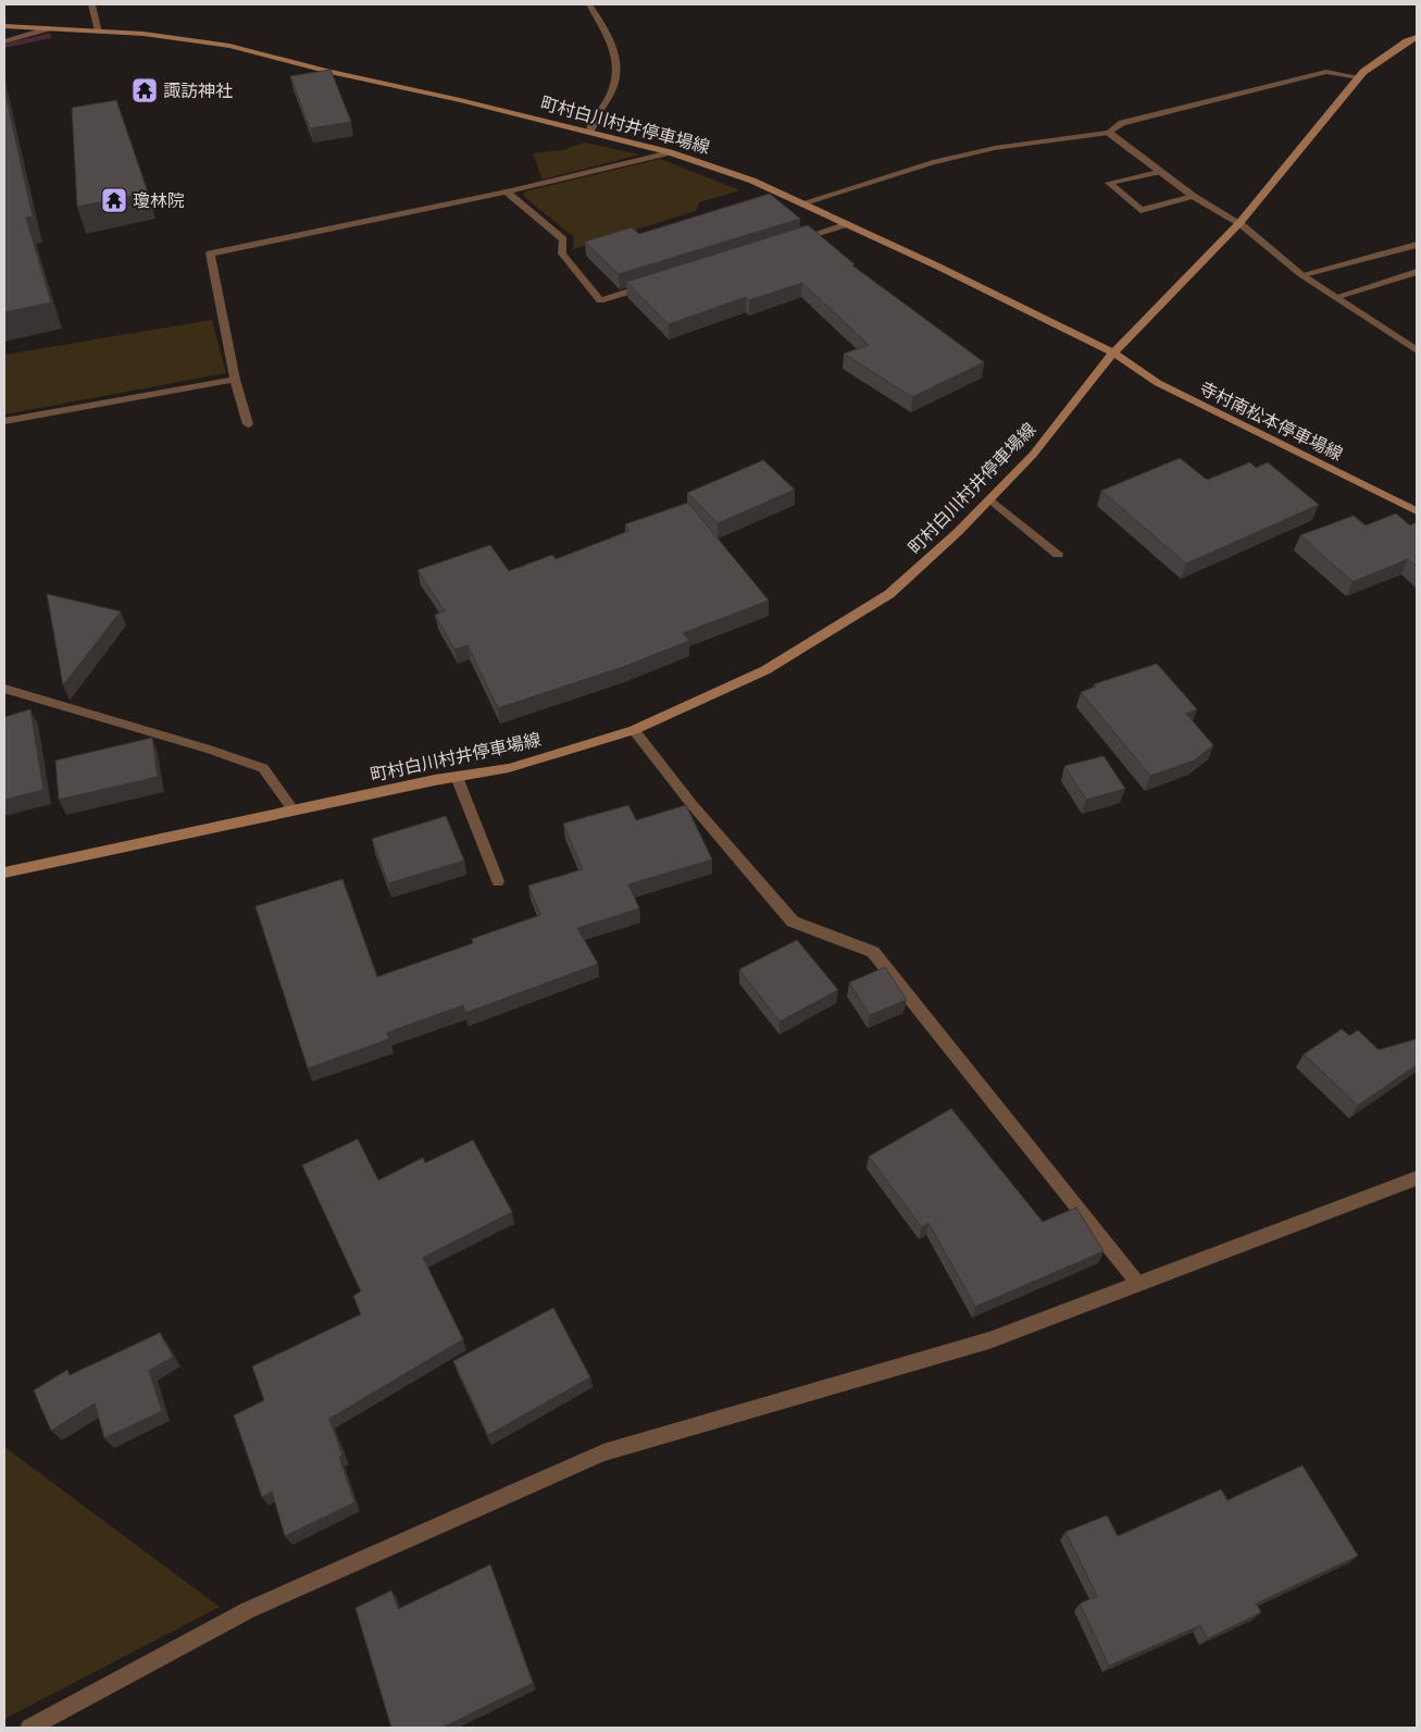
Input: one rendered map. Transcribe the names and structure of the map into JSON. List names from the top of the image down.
{
  "streets": {
    "main road": ["町村白川村井停車場線", "寺村南松本停車場線"]
  },
  "crossings": [
    ["町村白川村井停車場線", "寺村南松本停車場線"]
  ],
  "places": {
    "temple": ["諏訪神社", "瓊林院"]
  }
}
